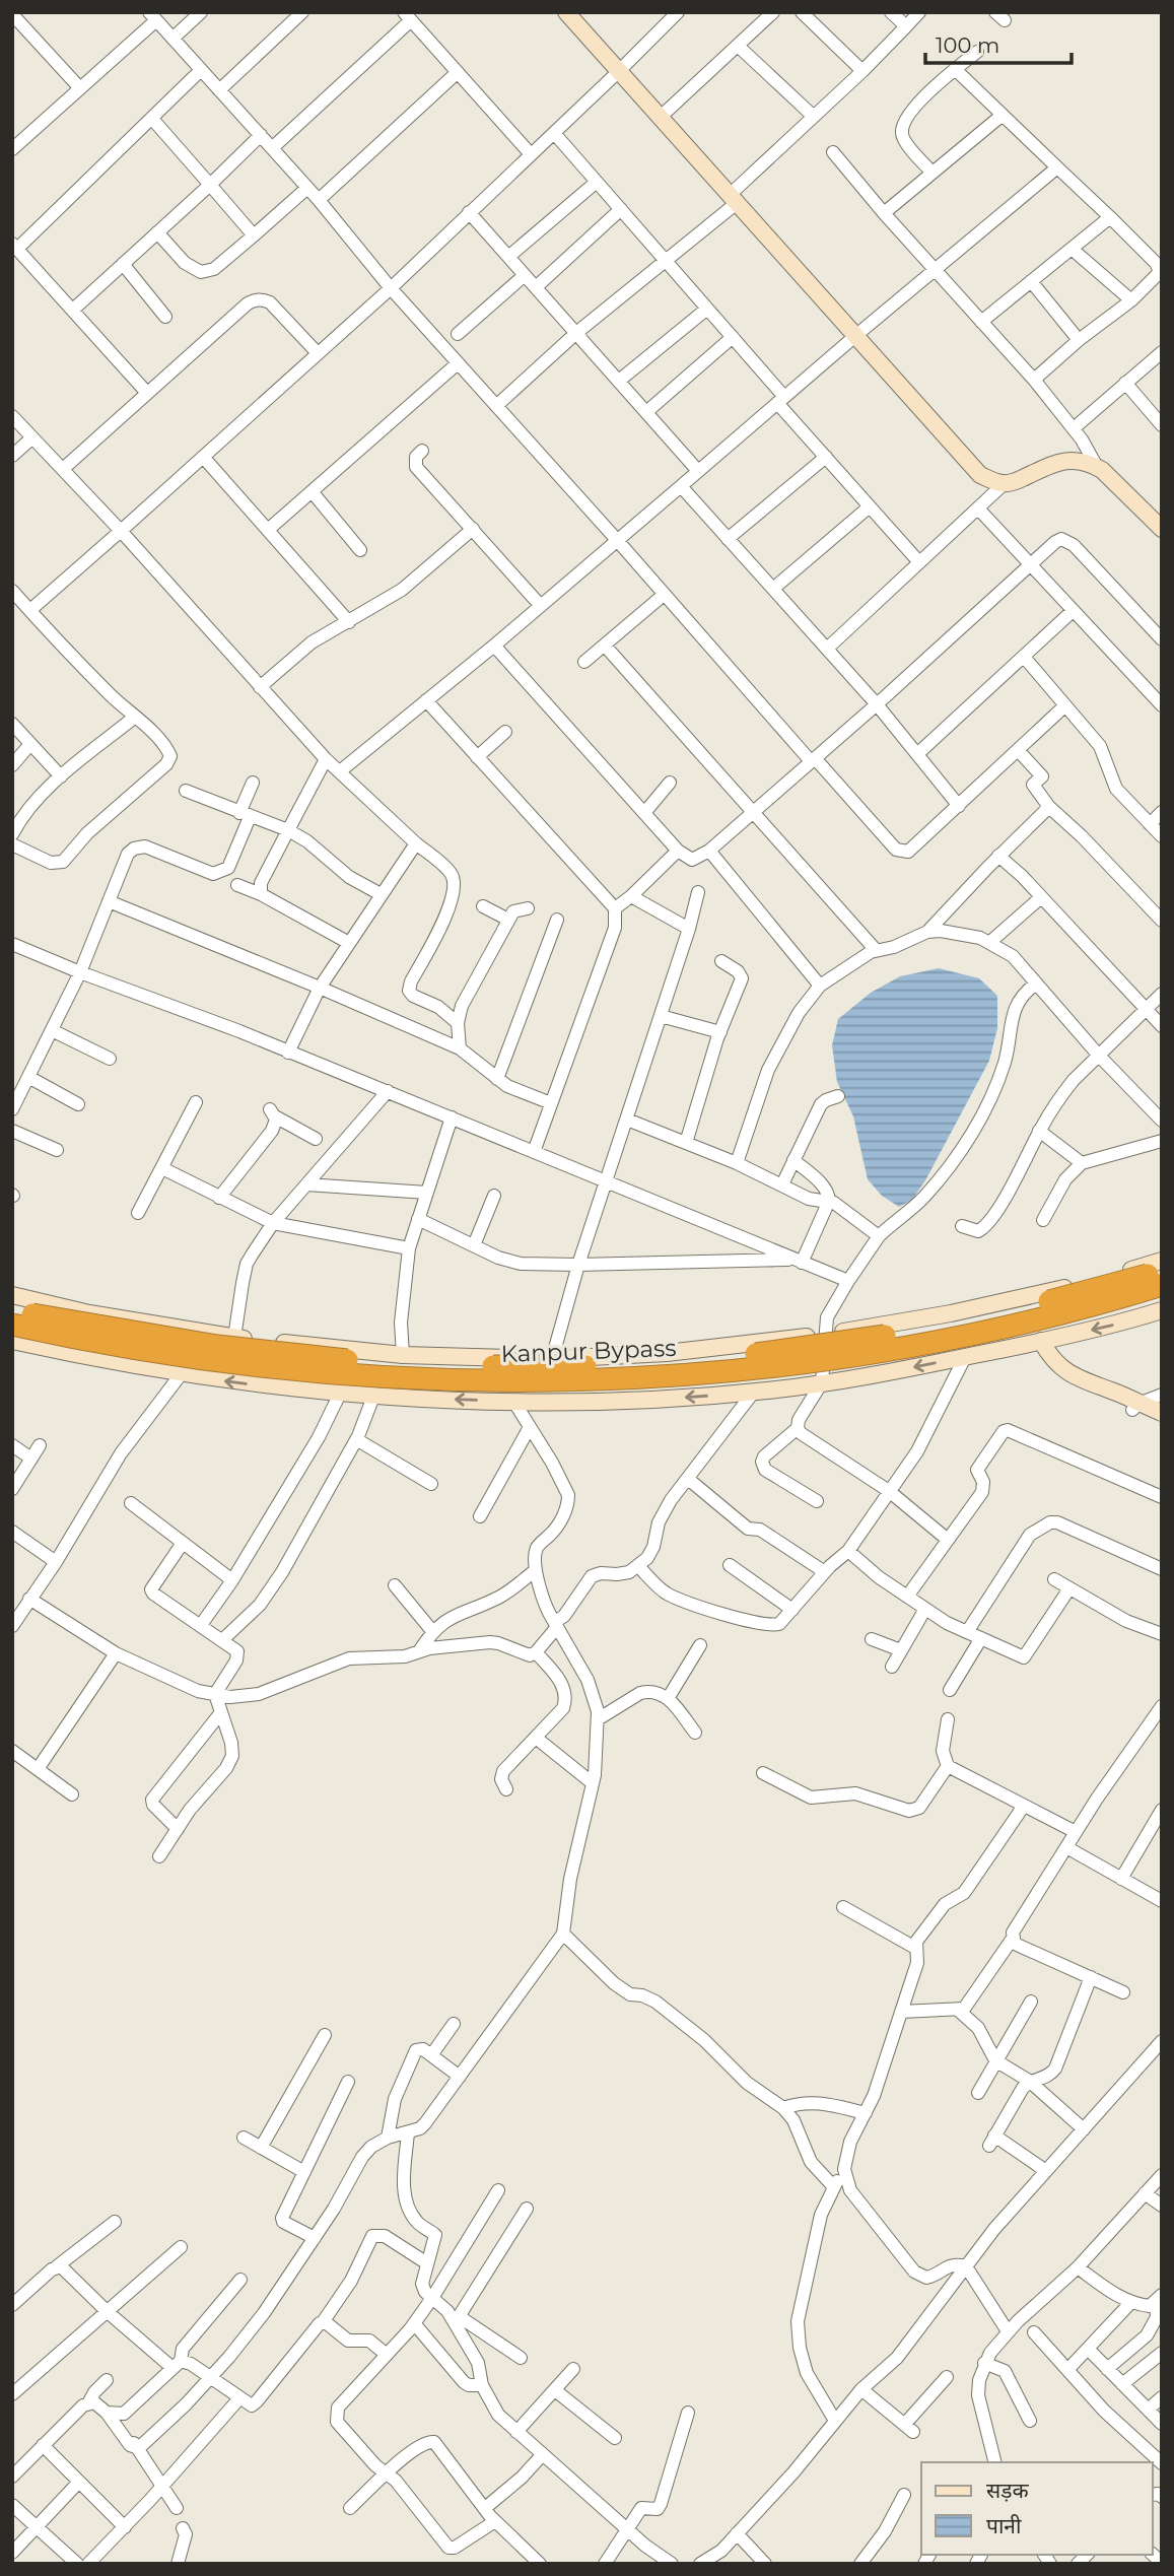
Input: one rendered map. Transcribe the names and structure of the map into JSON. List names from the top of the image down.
{
  "streets": {
    "highway": ["Kanpur Bypass"]
  },
  "legend": ["सड़क", "पानी"],
  "scale_bar": "100 m"
}
